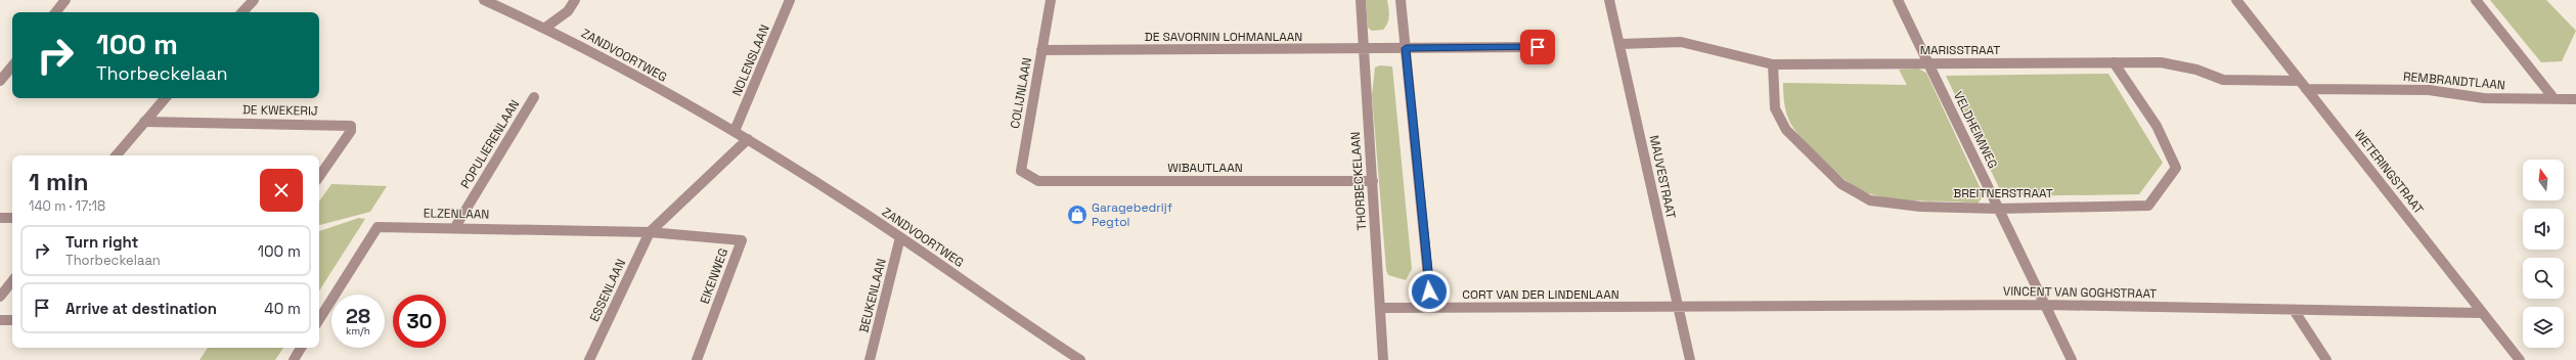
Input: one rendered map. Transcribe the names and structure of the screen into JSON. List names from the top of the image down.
{
  "streets": {
    "street": [
      "DE SAVORNIN LOHMANLAAN",
      "MARISSTRAAT",
      "ZANDVOORTWEG",
      "NOLENSLAAN",
      "REMBRANDTLAAN",
      "COLIJNLAAN",
      "DE KWEKERIJ",
      "VELDHEIMWEG",
      "POPULIERENLAAN",
      "WIBAUTLAAN",
      "WETERINGSTRAAT",
      "MAUVESTRAAT",
      "THORBECKELAAN",
      "BREITNERSTRAAT",
      "ELZENLAAN",
      "EIKENWEG",
      "ESSENLAAN",
      "VINCENT VAN GOGHSTRAAT",
      "CORT VAN DER LINDENLAAN",
      "BEUKENLAAN"
    ]
  },
  "crossings": [
    ["DE SAVORNIN LOHMANLAAN", "COLIJNLAAN"],
    ["DE SAVORNIN LOHMANLAAN", "THORBECKELAAN"],
    ["MARISSTRAAT", "REMBRANDTLAAN"],
    ["MARISSTRAAT", "VELDHEIMWEG"],
    ["MARISSTRAAT", "WETERINGSTRAAT"],
    ["MARISSTRAAT", "MAUVESTRAAT"],
    ["MARISSTRAAT", "BREITNERSTRAAT"],
    ["ZANDVOORTWEG", "NOLENSLAAN"],
    ["ZANDVOORTWEG", "BEUKENLAAN"],
    ["REMBRANDTLAAN", "WETERINGSTRAAT"],
    ["COLIJNLAAN", "WIBAUTLAAN"],
    ["VELDHEIMWEG", "BREITNERSTRAAT"],
    ["VELDHEIMWEG", "VINCENT VAN GOGHSTRAAT"],
    ["POPULIERENLAAN", "ELZENLAAN"],
    ["WIBAUTLAAN", "THORBECKELAAN"],
    ["WETERINGSTRAAT", "VINCENT VAN GOGHSTRAAT"],
    ["MAUVESTRAAT", "VINCENT VAN GOGHSTRAAT"],
    ["MAUVESTRAAT", "CORT VAN DER LINDENLAAN"],
    ["THORBECKELAAN", "CORT VAN DER LINDENLAAN"],
    ["ELZENLAAN", "EIKENWEG"],
    ["ELZENLAAN", "ESSENLAAN"],
    ["EIKENWEG", "ESSENLAAN"],
    ["VINCENT VAN GOGHSTRAAT", "CORT VAN DER LINDENLAAN"]
  ],
  "places": {
    "shop": ["Garagebedrijf Pegtol"]
  },
  "north": "top",
  "page": {
    "turn": ["100 m", "Thorbeckelaan"],
    "heading": ["1 min", "140 m · 17:18"],
    "list": [
      {
        "name": "Turn right",
        "note": "Thorbeckelaan",
        "value": "100 m"
      },
      {
        "name": "Arrive at destination",
        "value": "40 m"
      }
    ],
    "speed": "28 km/h",
    "limit": "30"
  }
}
